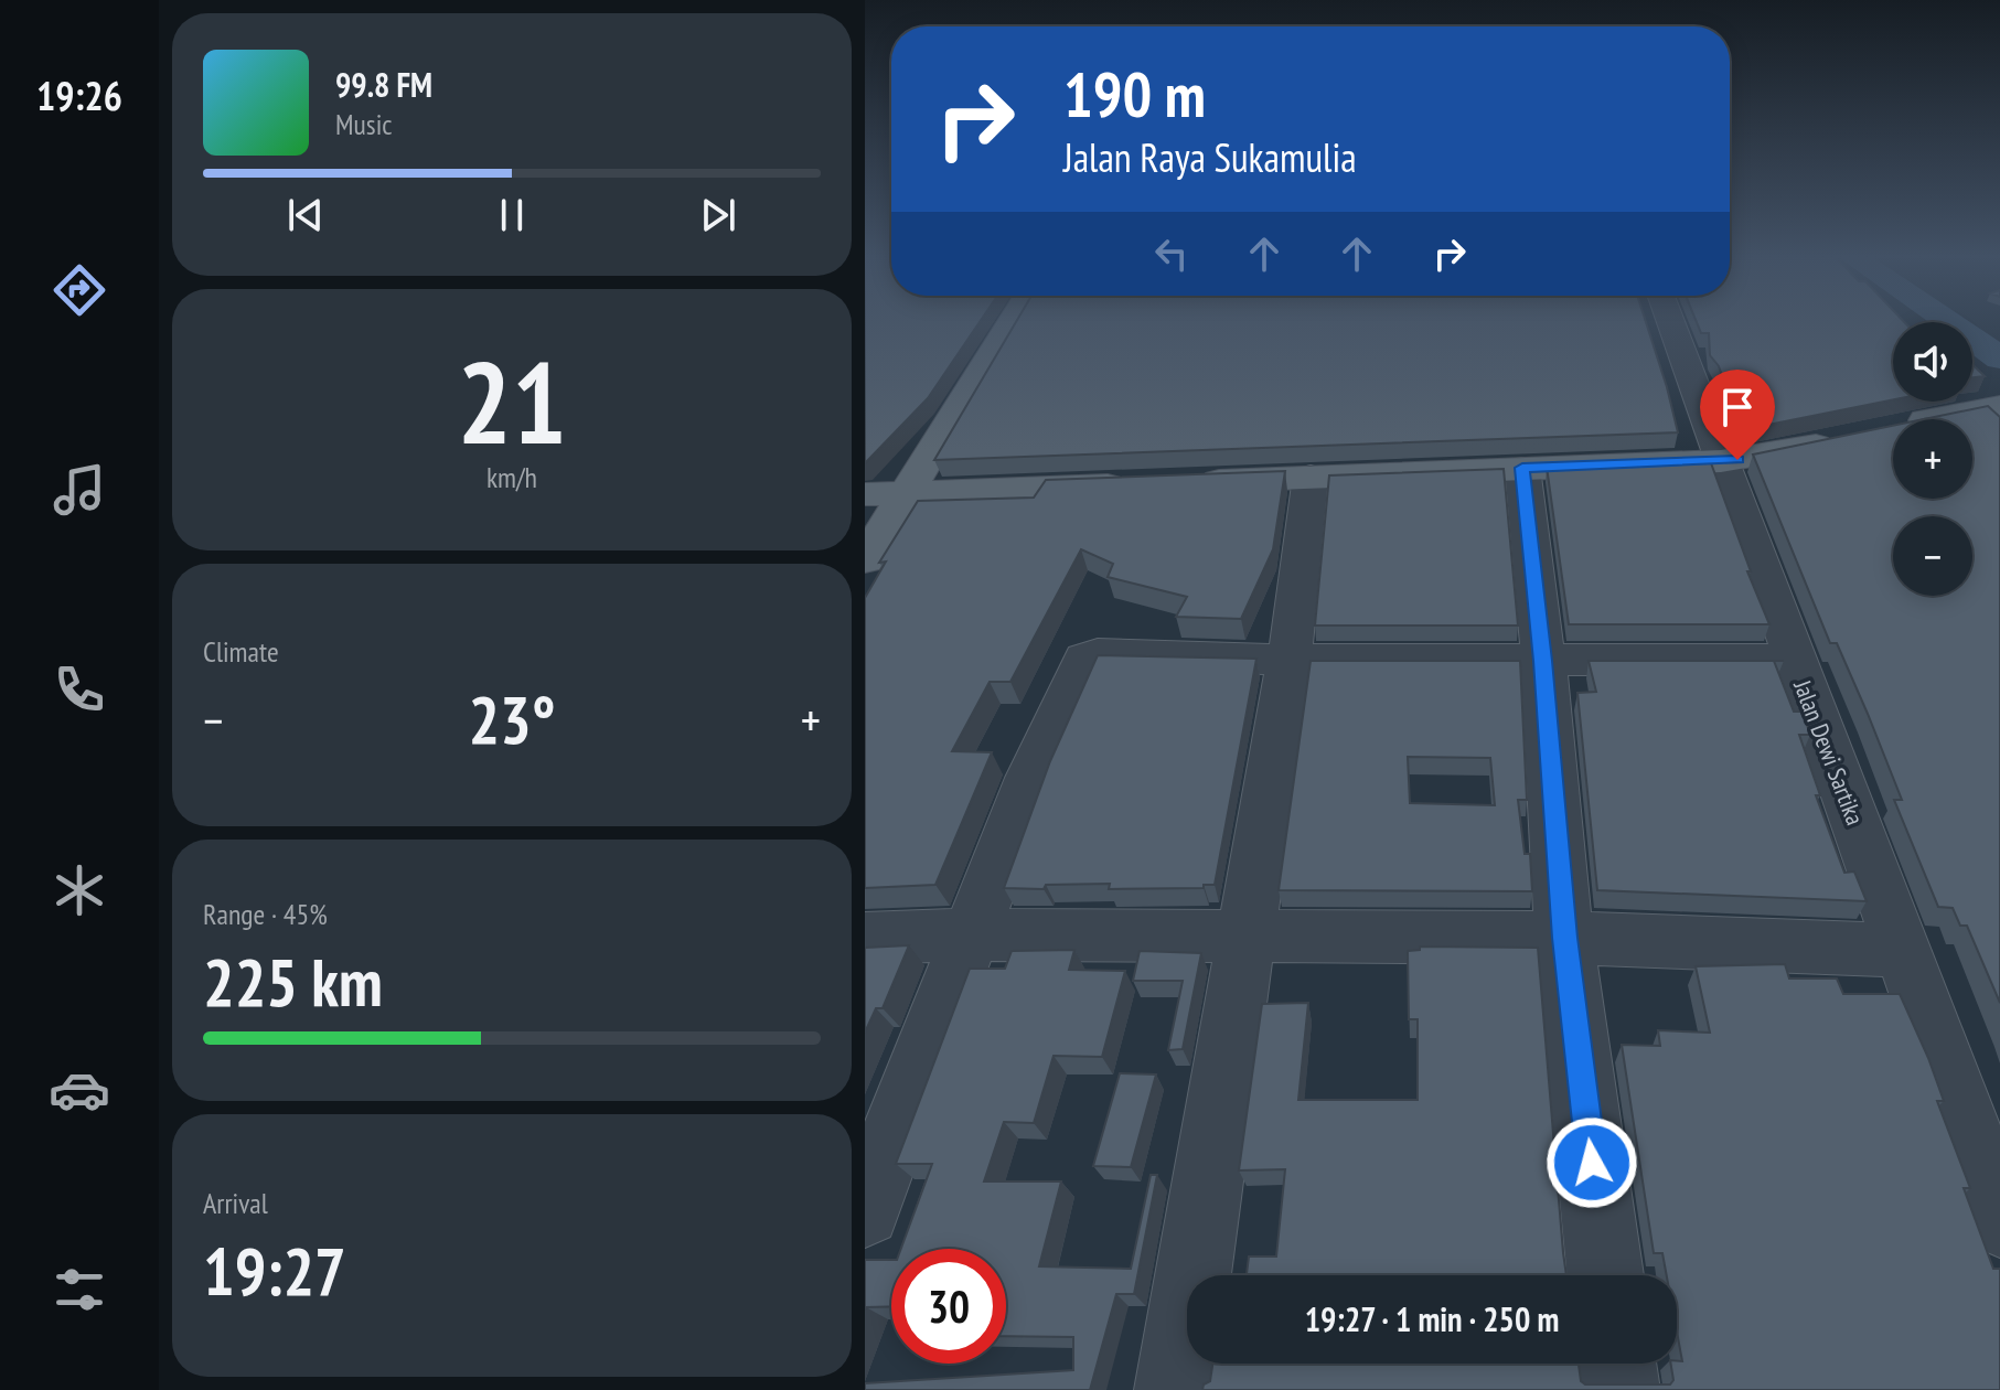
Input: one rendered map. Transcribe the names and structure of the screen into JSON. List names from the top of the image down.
{
  "streets": {
    "street": ["Jalan Dewi Sartika"]
  },
  "page": {
    "tabs": "19:26",
    "turn": ["190 m", "Jalan Raya Sukamulia"],
    "song": ["99.8 FM", "Music"],
    "tile": [
      ["21", "km/h"],
      "Climate",
      ["Range · 45%", "225 km"],
      ["Arrival", "19:27"]
    ],
    "map_buttons": ["+", "−"],
    "heat": ["−", "23°", "+"],
    "limit": "30",
    "trip": "19:27 · 1 min · 250 m"
  }
}
